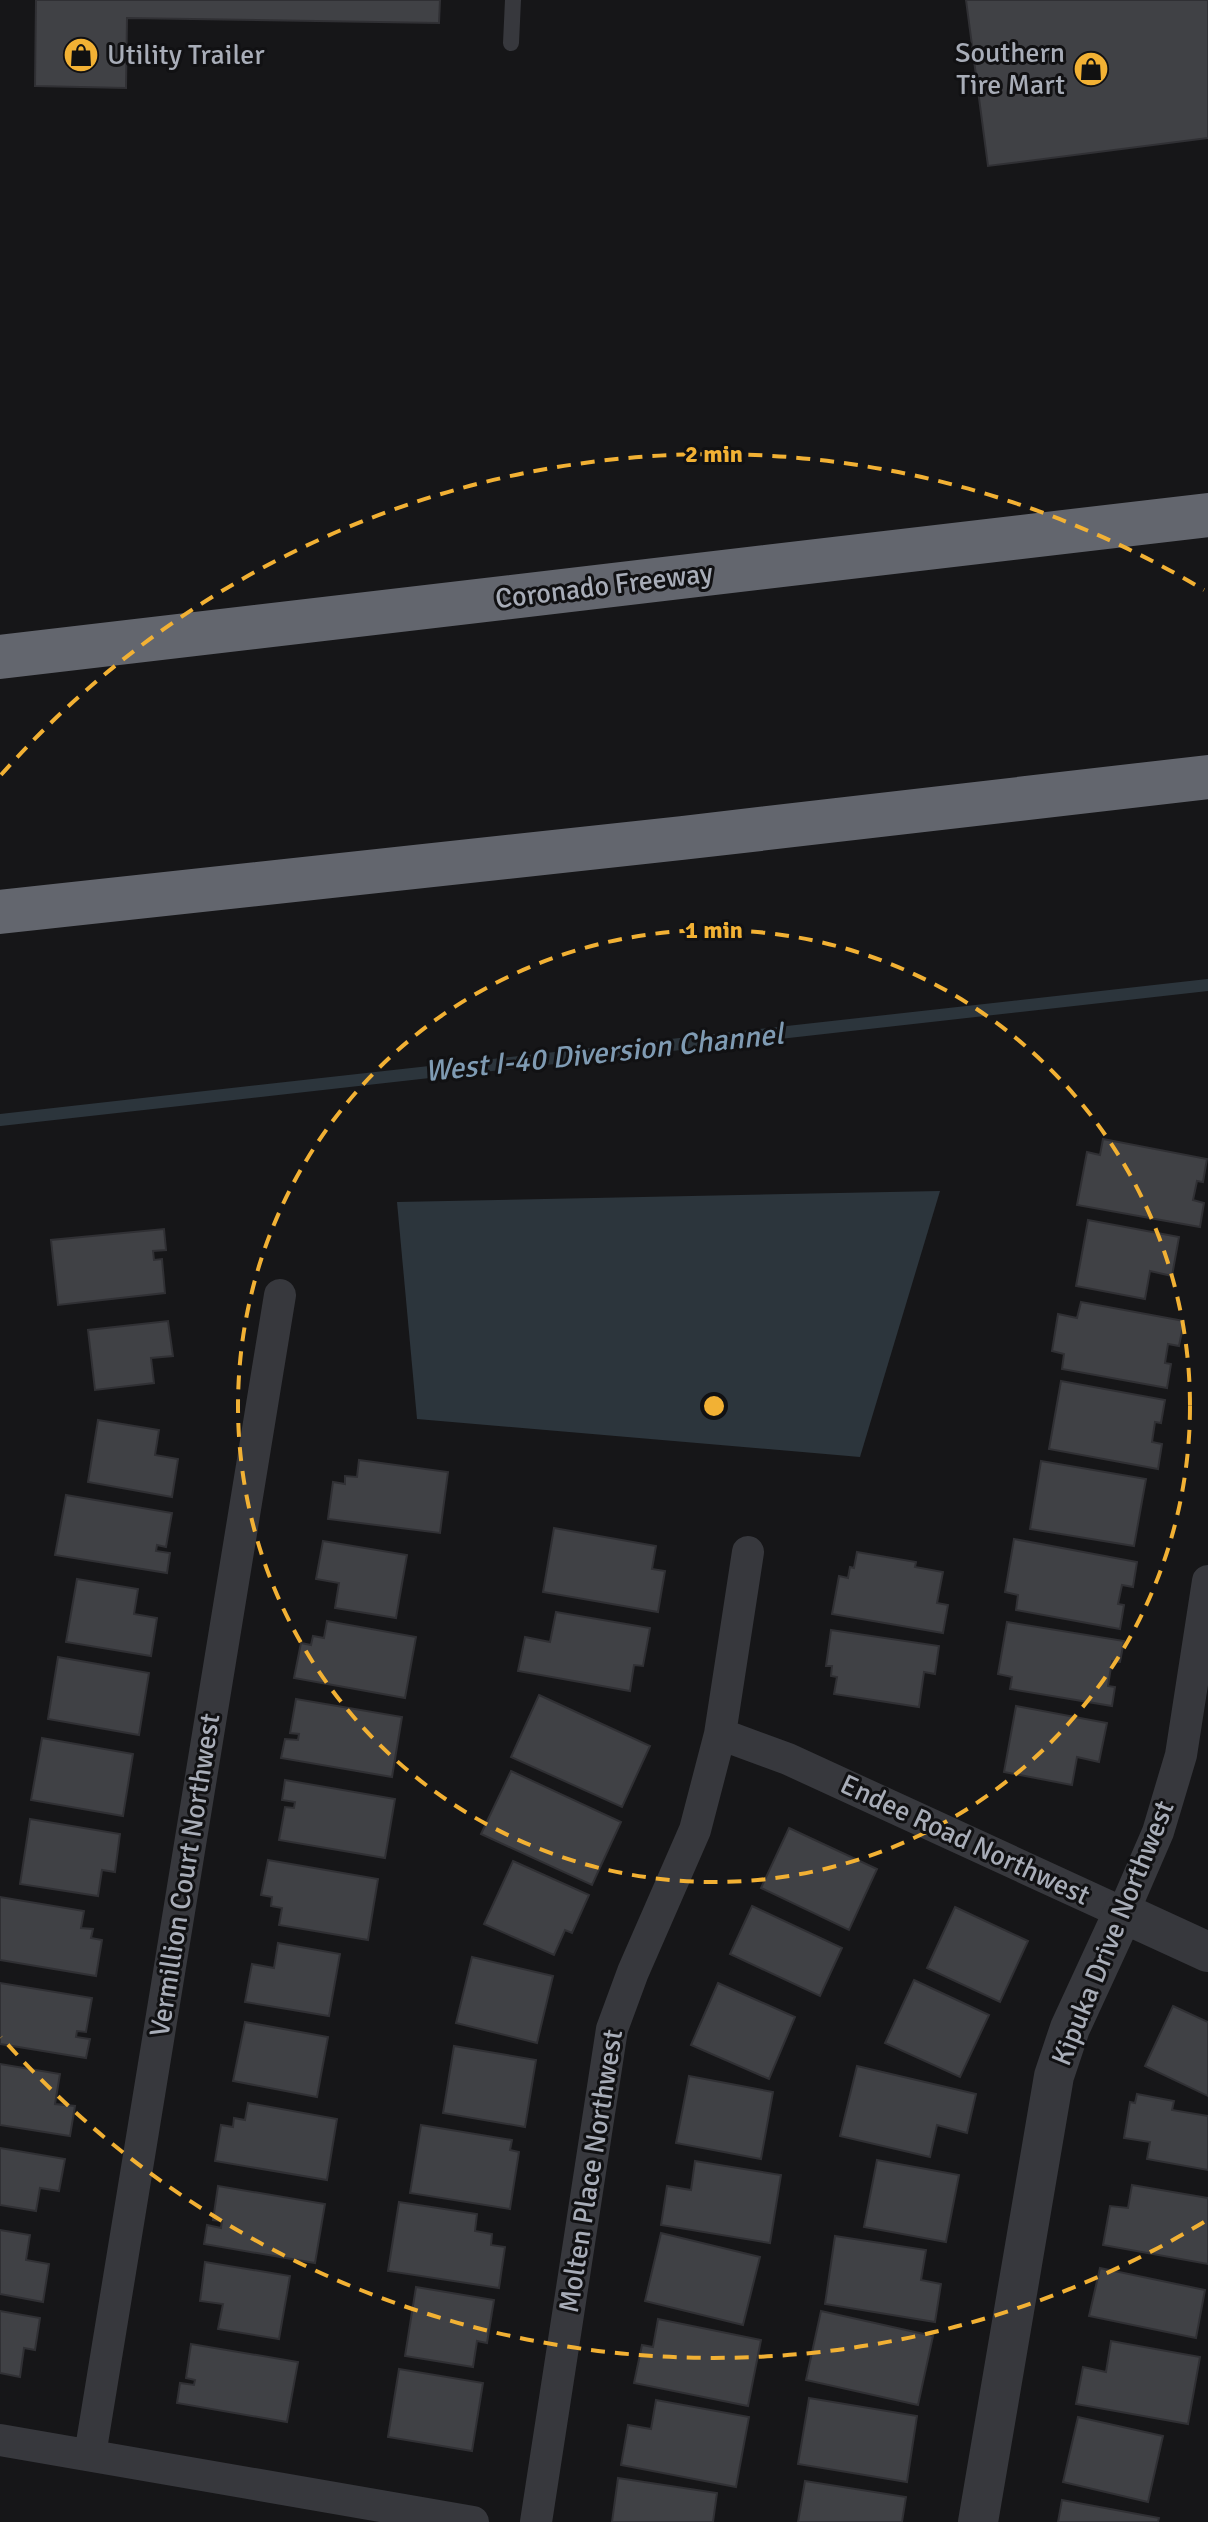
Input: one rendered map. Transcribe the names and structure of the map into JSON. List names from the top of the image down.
{
  "streets": {
    "highway": ["Coronado Freeway"],
    "street": [
      "Endee Road Northwest",
      "Vermillion Court Northwest",
      "Kipuka Drive Northwest",
      "Molten Place Northwest"
    ]
  },
  "crossings": [
    ["Endee Road Northwest", "Kipuka Drive Northwest"],
    ["Endee Road Northwest", "Molten Place Northwest"]
  ],
  "water": ["West I-40 Diversion Channel"],
  "places": {
    "shop": ["Utility Trailer", "Southern Tire Mart"]
  },
  "rings": ["2 min", "1 min"]
}
